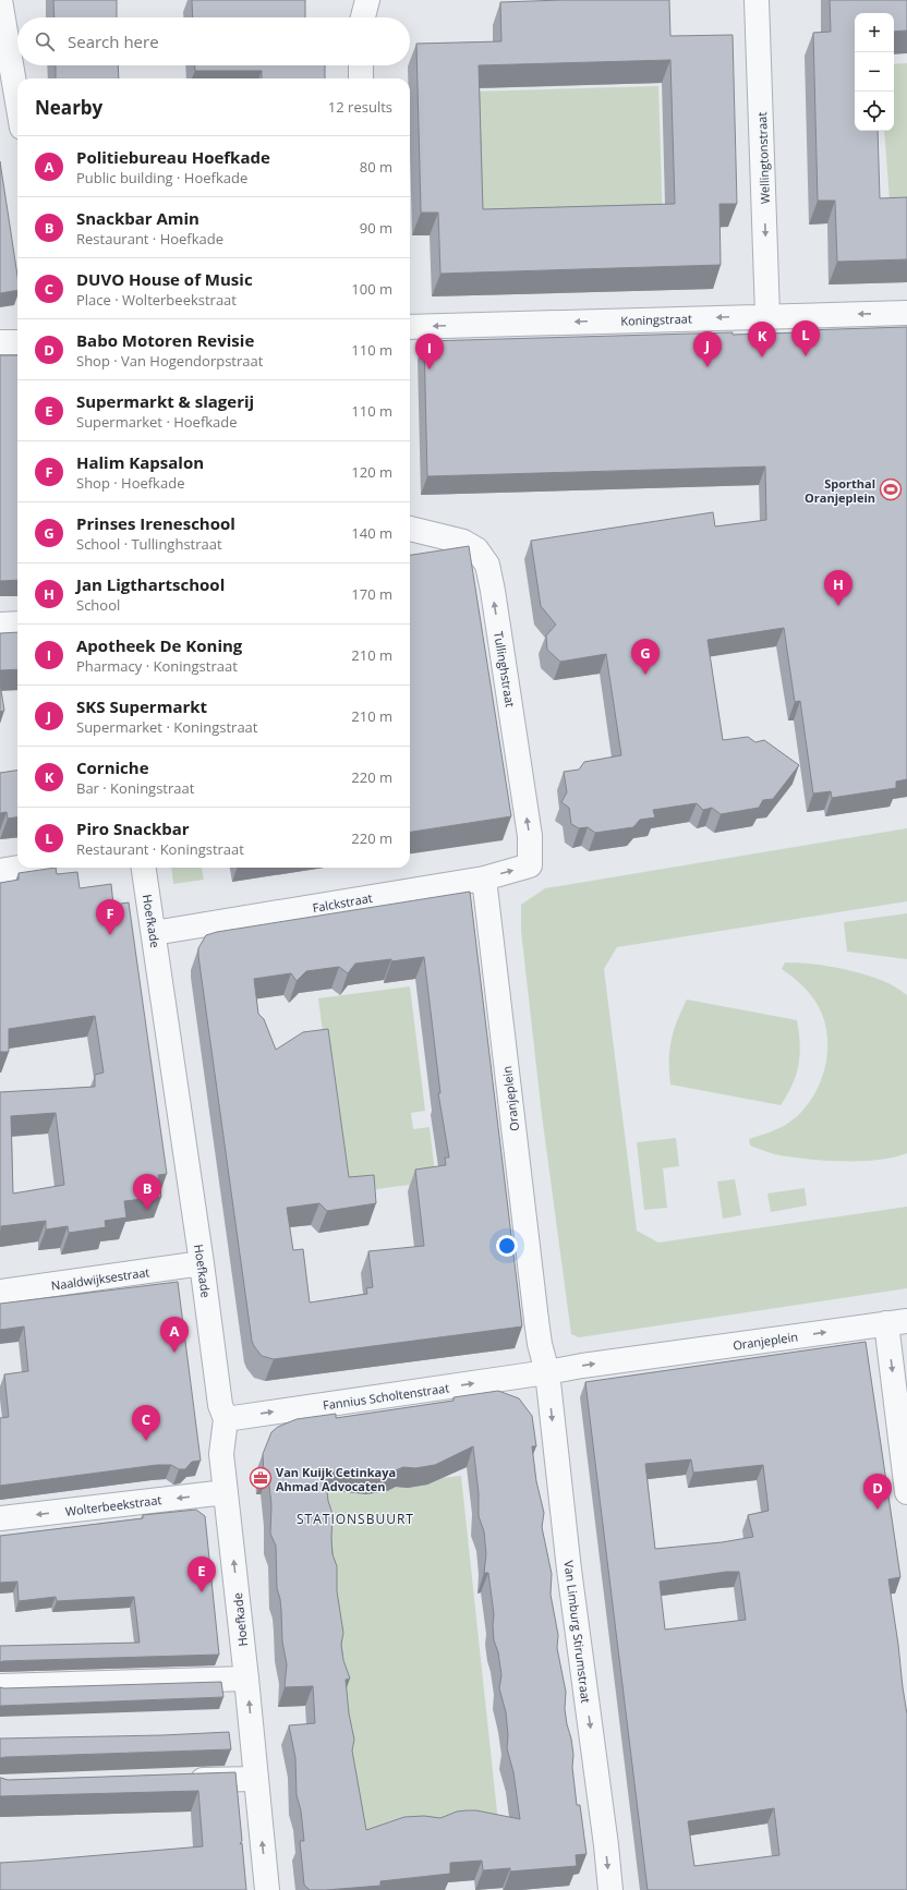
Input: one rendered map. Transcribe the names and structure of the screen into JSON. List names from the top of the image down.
{
  "streets": {
    "street": [
      "Wellingtonstraat",
      "Koningstraat",
      "Tullinghstraat",
      "Falckstraat",
      "Hoefkade",
      "Oranjeplein",
      "Naaldwijksestraat",
      "Fannius Scholtenstraat",
      "Wolterbeekstraat",
      "Van Limburg Stirumstraat"
    ]
  },
  "crossings": [
    ["Wellingtonstraat", "Koningstraat"],
    ["Tullinghstraat", "Falckstraat"],
    ["Falckstraat", "Hoefkade"],
    ["Falckstraat", "Oranjeplein"],
    ["Hoefkade", "Naaldwijksestraat"],
    ["Hoefkade", "Fannius Scholtenstraat"],
    ["Hoefkade", "Wolterbeekstraat"],
    ["Oranjeplein", "Fannius Scholtenstraat"],
    ["Oranjeplein", "Van Limburg Stirumstraat"],
    ["Fannius Scholtenstraat", "Van Limburg Stirumstraat"]
  ],
  "one_way": [
    "Wellingtonstraat",
    "Koningstraat",
    "Tullinghstraat",
    "Hoefkade",
    "Oranjeplein",
    "Fannius Scholtenstraat",
    "Van Limburg Stirumstraat"
  ],
  "districts": ["STATIONSBUURT"],
  "places": {
    "sports": ["Sporthal Oranjeplein"],
    "office": ["Van Kuijk Cetinkaya Ahmad Advocaten"]
  },
  "page": {
    "map_buttons": ["+", "−"],
    "search": "Search here",
    "heading": ["Nearby", "12 results"],
    "list": [
      {
        "mark": "A",
        "name": "Politiebureau Hoefkade",
        "note": "Public building · Hoefkade",
        "value": "80 m"
      },
      {
        "mark": "B",
        "name": "Snackbar Amin",
        "note": "Restaurant · Hoefkade",
        "value": "90 m"
      },
      {
        "mark": "C",
        "name": "DUVO House of Music",
        "note": "Place · Wolterbeekstraat",
        "value": "100 m"
      },
      {
        "mark": "D",
        "name": "Babo Motoren Revisie",
        "note": "Shop · Van Hogendorpstraat",
        "value": "110 m"
      },
      {
        "mark": "E",
        "name": "Supermarkt & slagerij",
        "note": "Supermarket · Hoefkade",
        "value": "110 m"
      },
      {
        "mark": "F",
        "name": "Halim Kapsalon",
        "note": "Shop · Hoefkade",
        "value": "120 m"
      },
      {
        "mark": "G",
        "name": "Prinses Ireneschool",
        "note": "School · Tullinghstraat",
        "value": "140 m"
      },
      {
        "mark": "H",
        "name": "Jan Ligthartschool",
        "note": "School",
        "value": "170 m"
      },
      {
        "mark": "I",
        "name": "Apotheek De Koning",
        "note": "Pharmacy · Koningstraat",
        "value": "210 m"
      },
      {
        "mark": "J",
        "name": "SKS Supermarkt",
        "note": "Supermarket · Koningstraat",
        "value": "210 m"
      },
      {
        "mark": "K",
        "name": "Corniche",
        "note": "Bar · Koningstraat",
        "value": "220 m"
      },
      {
        "mark": "L",
        "name": "Piro Snackbar",
        "note": "Restaurant · Koningstraat",
        "value": "220 m"
      }
    ],
    "pins": [
      "L",
      "K",
      "J",
      "I",
      "H",
      "G",
      "F",
      "B",
      "A",
      "C",
      "D",
      "E"
    ]
  }
}
